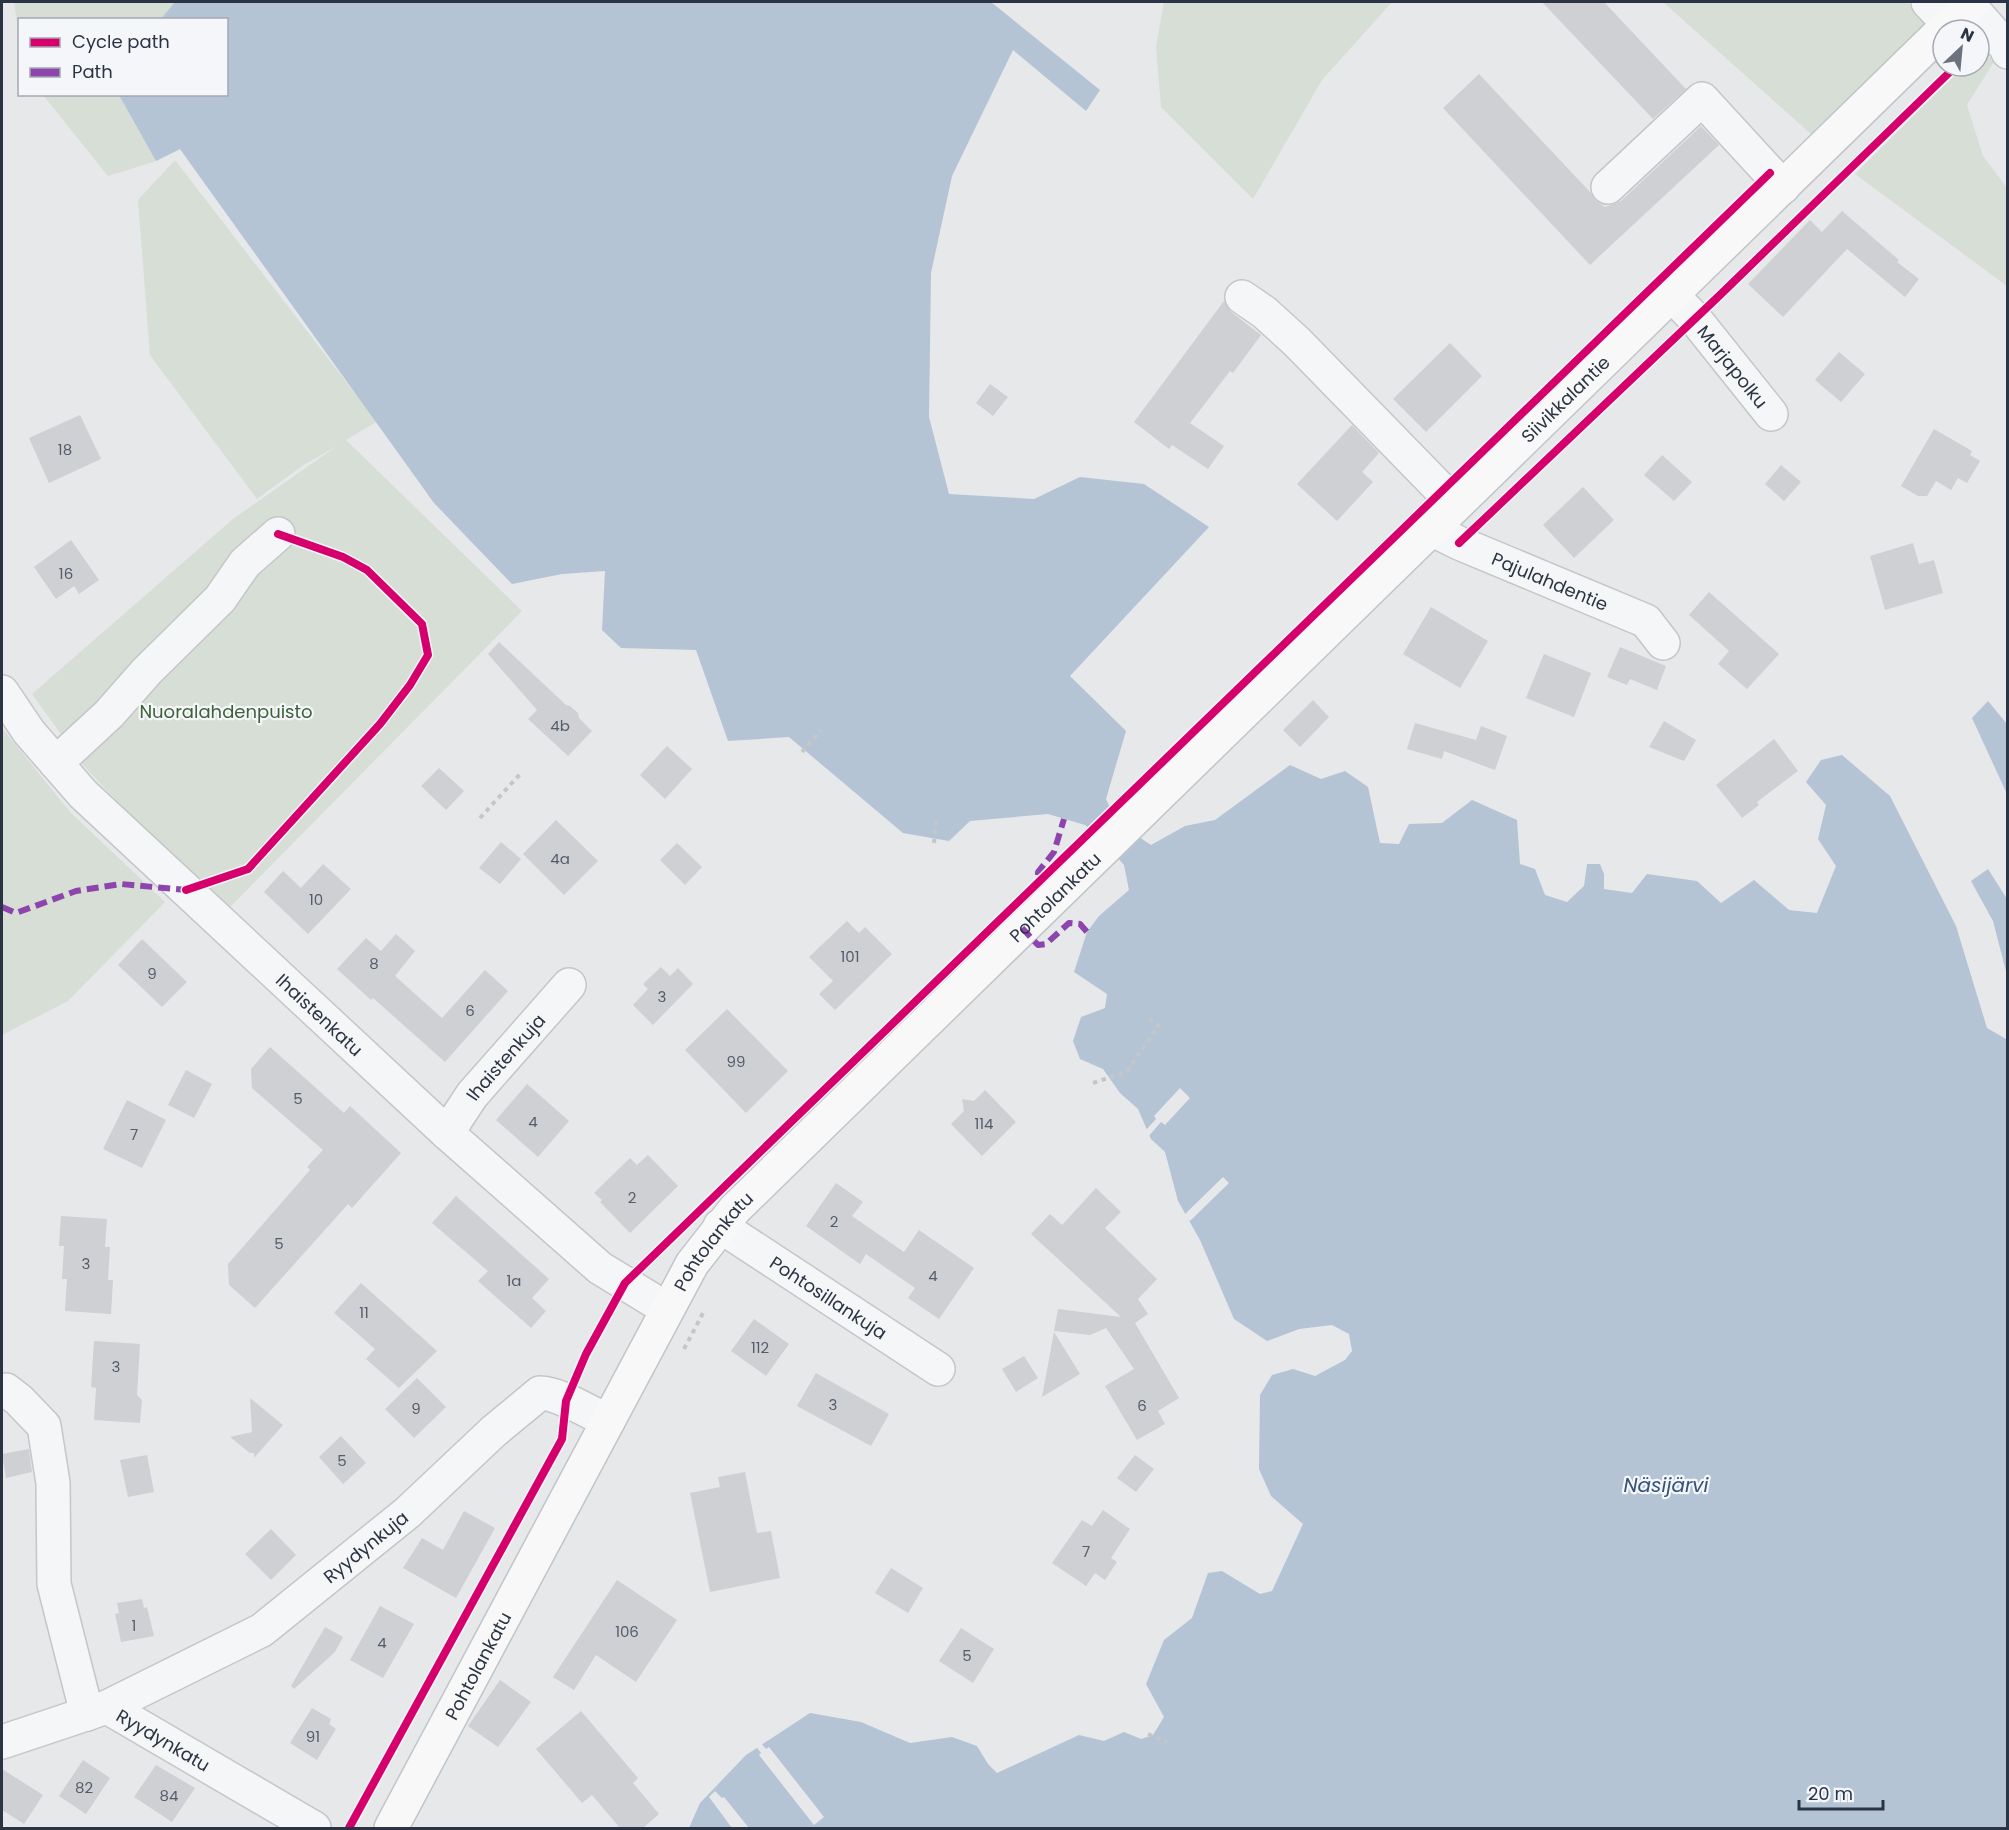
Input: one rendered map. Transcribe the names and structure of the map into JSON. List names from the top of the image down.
{
  "streets": {
    "main road": ["Siivikkalantie", "Pohtolankatu"],
    "street": [
      "Marjapolku",
      "Pajulahdentie",
      "Ihaistenkatu",
      "Ihaistenkuja",
      "Pohtosillankuja",
      "Ryydynkuja",
      "Ryydynkatu"
    ]
  },
  "crossings": [
    ["Marjapolku", "Siivikkalantie"],
    ["Siivikkalantie", "Pajulahdentie"],
    ["Siivikkalantie", "Pohtolankatu"],
    ["Pohtolankatu", "Ihaistenkatu"],
    ["Pohtolankatu", "Pohtosillankuja"],
    ["Pohtolankatu", "Ryydynkuja"],
    ["Ihaistenkatu", "Ihaistenkuja"],
    ["Ryydynkuja", "Ryydynkatu"]
  ],
  "water": ["Näsijärvi"],
  "parks": ["Nuoralahdenpuisto"],
  "house_numbers": [
    "18",
    "16",
    "4b",
    "4a",
    "10",
    "101",
    "8",
    "9",
    "3",
    "6",
    "99",
    "5",
    "4",
    "114",
    "7",
    "2",
    "2",
    "5",
    "3",
    "4",
    "1a",
    "11",
    "112",
    "3",
    "3",
    "6",
    "9",
    "5",
    "7",
    "1",
    "106",
    "4",
    "5",
    "91",
    "82",
    "84"
  ],
  "legend": ["Cycle path", "Path"],
  "scale_bar": "20 m",
  "north": "top right"
}
